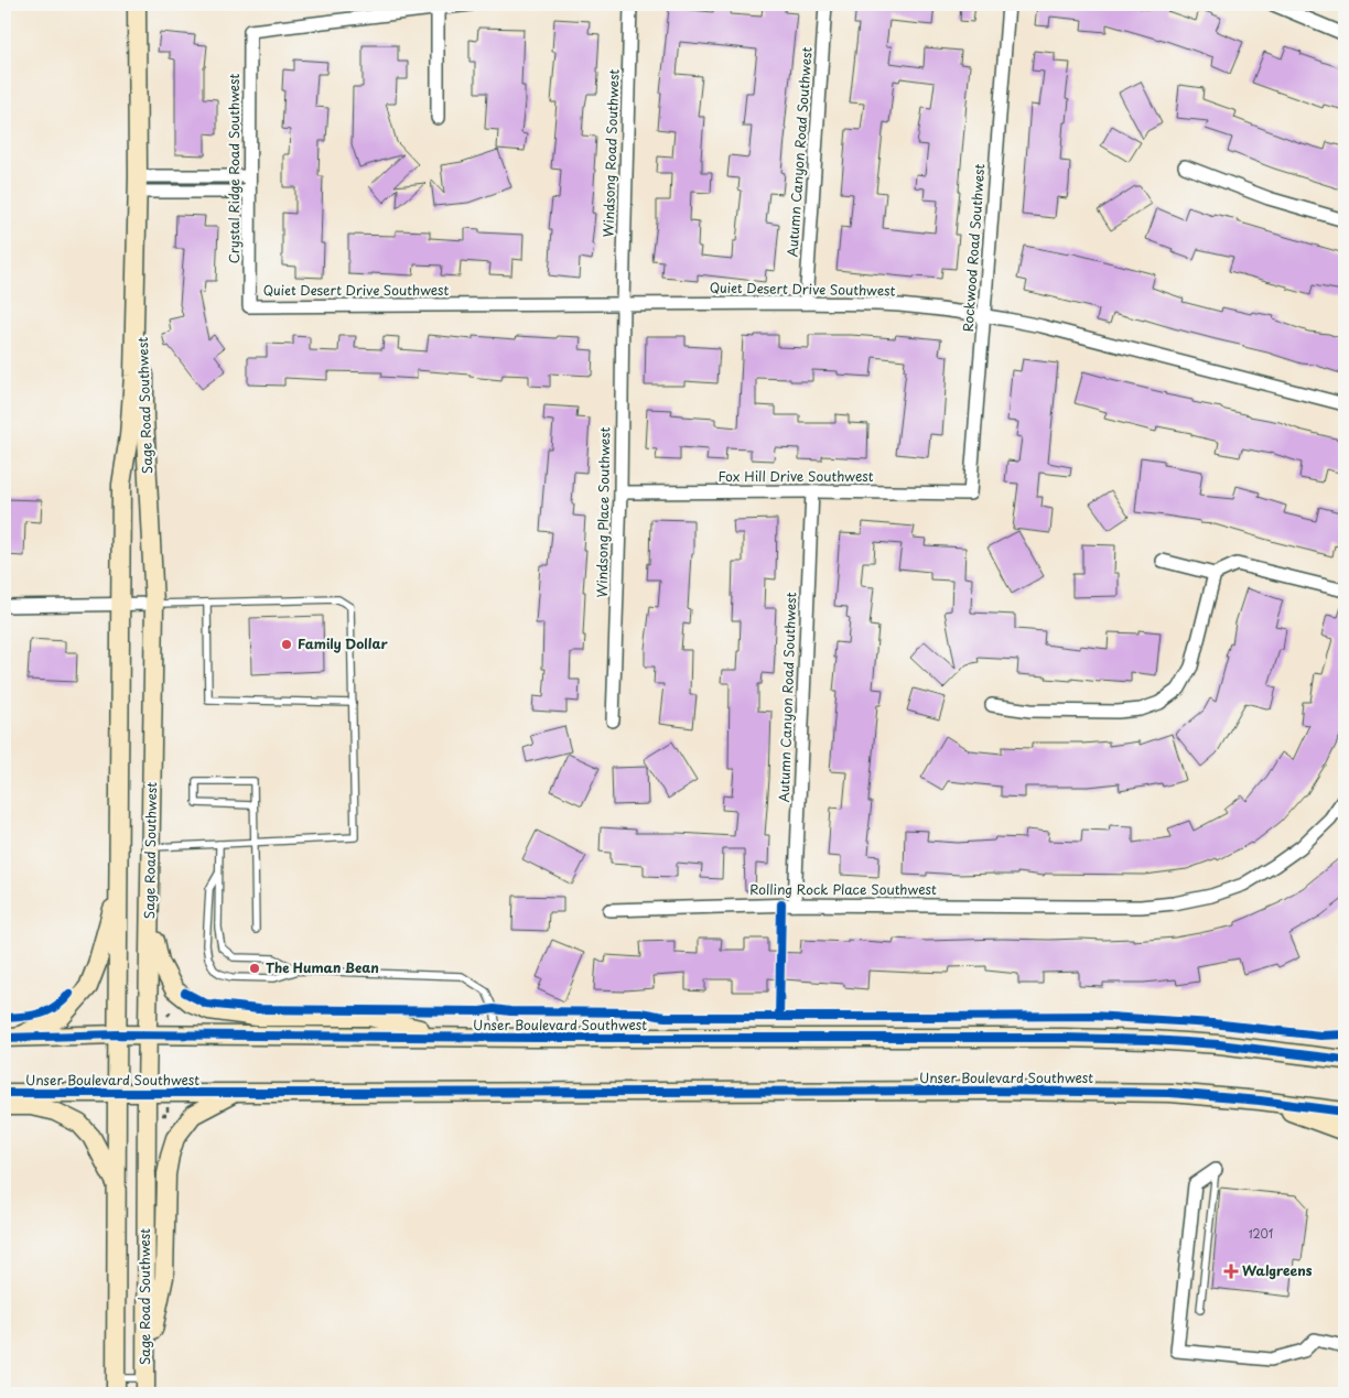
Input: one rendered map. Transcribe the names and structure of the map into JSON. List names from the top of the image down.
{
  "streets": {
    "main road": ["Sage Road Southwest", "Unser Boulevard Southwest"],
    "street": [
      "Autumn Canyon Road Southwest",
      "Windsong Road Southwest",
      "Crystal Ridge Road Southwest",
      "Rockwood Road Southwest",
      "Quiet Desert Drive Southwest",
      "Fox Hill Drive Southwest",
      "Windsong Place Southwest",
      "Rolling Rock Place Southwest"
    ]
  },
  "crossings": [
    ["Autumn Canyon Road Southwest", "Quiet Desert Drive Southwest"],
    ["Autumn Canyon Road Southwest", "Fox Hill Drive Southwest"],
    ["Autumn Canyon Road Southwest", "Rolling Rock Place Southwest"],
    ["Windsong Road Southwest", "Quiet Desert Drive Southwest"],
    ["Windsong Road Southwest", "Windsong Place Southwest"],
    ["Crystal Ridge Road Southwest", "Quiet Desert Drive Southwest"],
    ["Rockwood Road Southwest", "Quiet Desert Drive Southwest"],
    ["Rockwood Road Southwest", "Fox Hill Drive Southwest"],
    ["Quiet Desert Drive Southwest", "Windsong Place Southwest"],
    ["Sage Road Southwest", "Unser Boulevard Southwest"],
    ["Fox Hill Drive Southwest", "Windsong Place Southwest"]
  ],
  "places": {
    "other": ["Family Dollar", "The Human Bean"],
    "health": ["Walgreens"]
  },
  "house_numbers": ["1201"]
}
